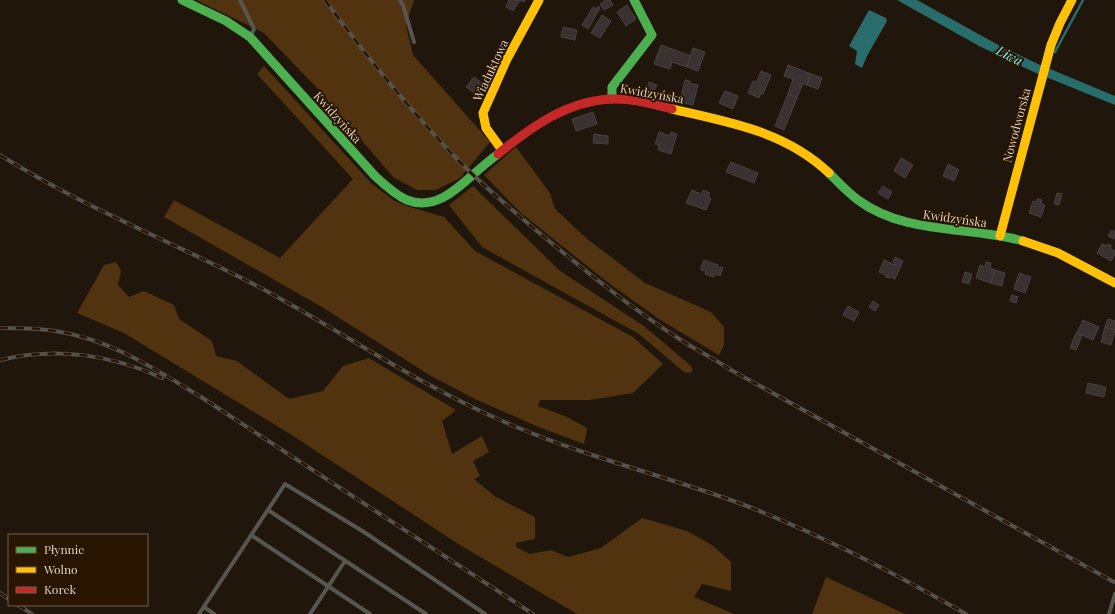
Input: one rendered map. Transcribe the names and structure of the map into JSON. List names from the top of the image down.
{
  "streets": {
    "street": ["Wiaduktowa", "Kwidzyńska", "Nowodworska"]
  },
  "crossings": [
    ["Wiaduktowa", "Kwidzyńska"],
    ["Kwidzyńska", "Nowodworska"]
  ],
  "water": ["Liwa"],
  "legend": ["Płynnie", "Wolno", "Korek"]
}
